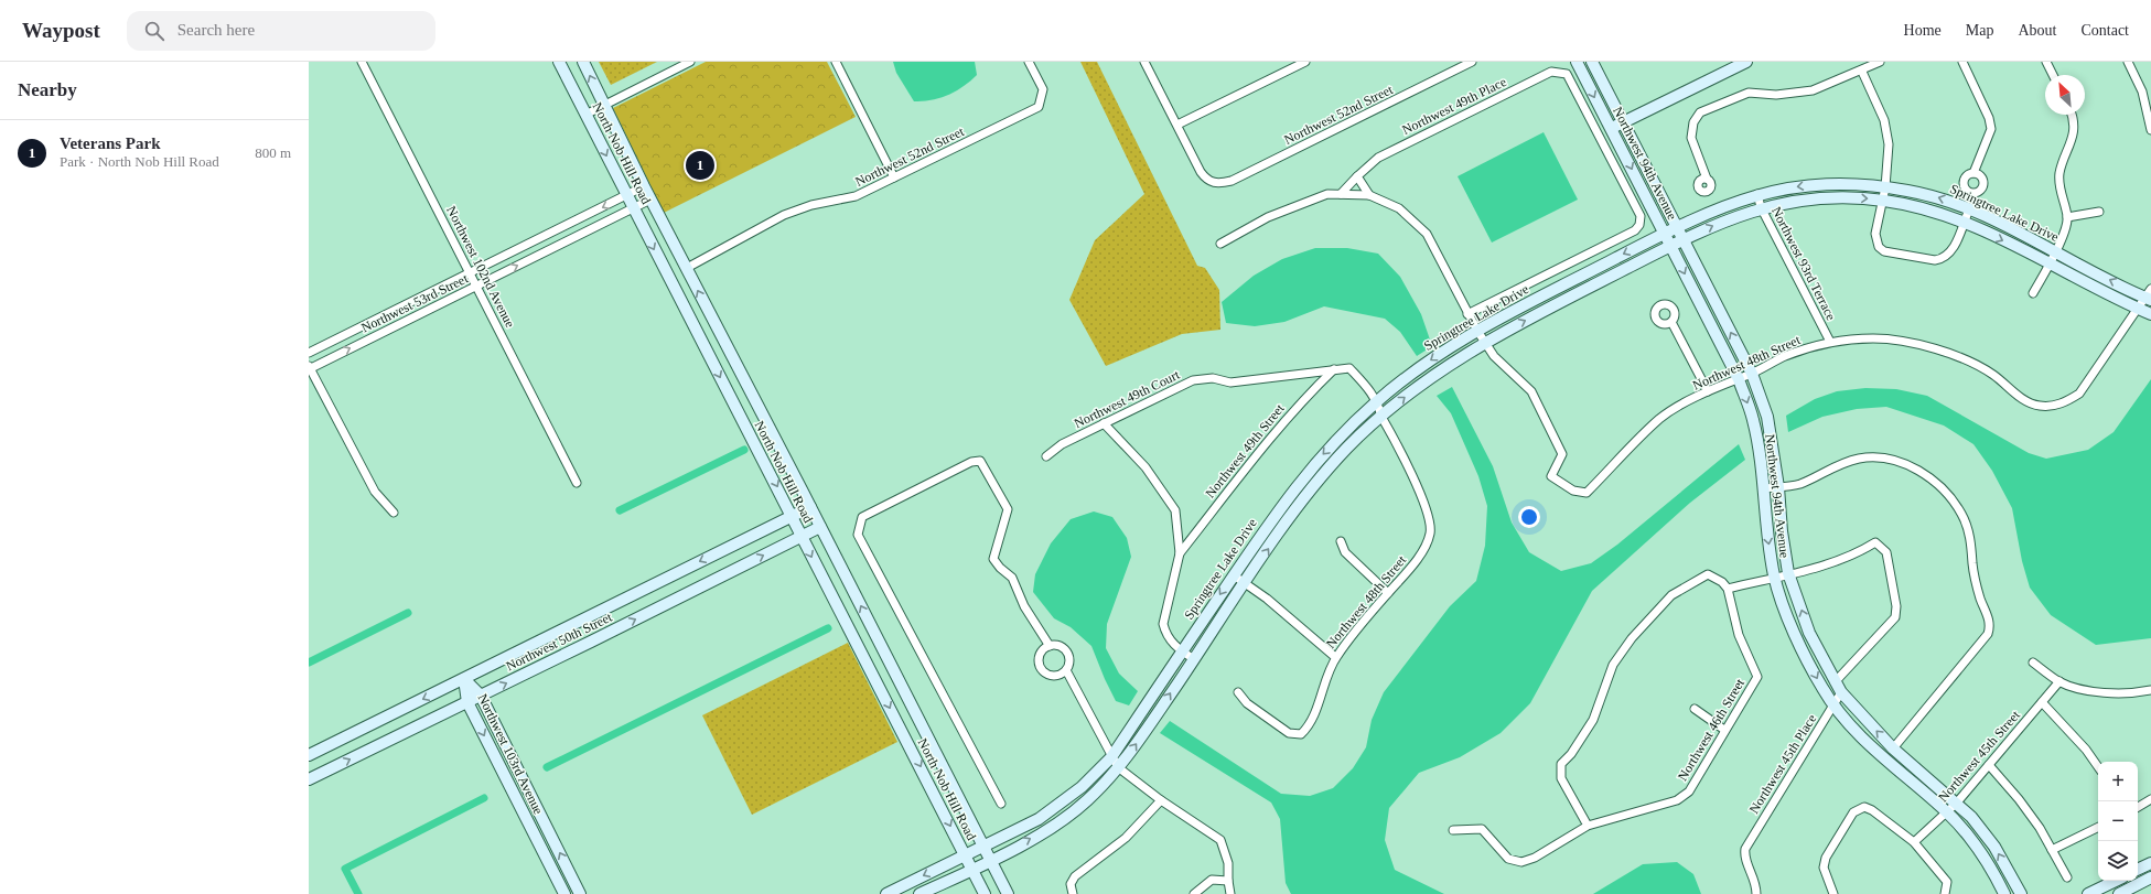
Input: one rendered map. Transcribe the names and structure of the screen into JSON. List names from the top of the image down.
{
  "streets": {
    "street": [
      "Northwest 49th Place",
      "Northwest 52nd Street",
      "North Nob Hill Road",
      "Northwest 94th Avenue",
      "Springtree Lake Drive",
      "Northwest 93rd Terrace",
      "Northwest 102nd Avenue",
      "Northwest 53rd Street",
      "Northwest 48th Street",
      "Northwest 49th Court",
      "Northwest 49th Street",
      "Northwest 50th Street",
      "Northwest 46th Street",
      "Northwest 103rd Avenue",
      "Northwest 45th Street",
      "Northwest 45th Place"
    ]
  },
  "crossings": [
    ["Northwest 52nd Street", "North Nob Hill Road"],
    ["North Nob Hill Road", "Springtree Lake Drive"],
    ["North Nob Hill Road", "Northwest 53rd Street"],
    ["North Nob Hill Road", "Northwest 50th Street"],
    ["Northwest 94th Avenue", "Springtree Lake Drive"],
    ["Northwest 94th Avenue", "Northwest 48th Street"],
    ["Northwest 94th Avenue", "Northwest 45th Street"],
    ["Northwest 94th Avenue", "Northwest 45th Place"],
    ["Springtree Lake Drive", "Northwest 93rd Terrace"],
    ["Springtree Lake Drive", "Northwest 48th Street"],
    ["Springtree Lake Drive", "Northwest 49th Court"],
    ["Northwest 93rd Terrace", "Northwest 48th Street"],
    ["Northwest 102nd Avenue", "Northwest 53rd Street"],
    ["Northwest 48th Street", "Northwest 49th Court"],
    ["Northwest 49th Court", "Northwest 49th Street"],
    ["Northwest 50th Street", "Northwest 103rd Avenue"]
  ],
  "north": "top left",
  "page": {
    "header": "Waypost",
    "search": "Search here",
    "nav": [
      "Home",
      "Map",
      "About",
      "Contact"
    ],
    "heading": "Nearby",
    "list": [
      {
        "mark": "1",
        "name": "Veterans Park",
        "note": "Park · North Nob Hill Road",
        "value": "800 m"
      }
    ],
    "pins": "1",
    "map_buttons": ["+", "−"]
  }
}
